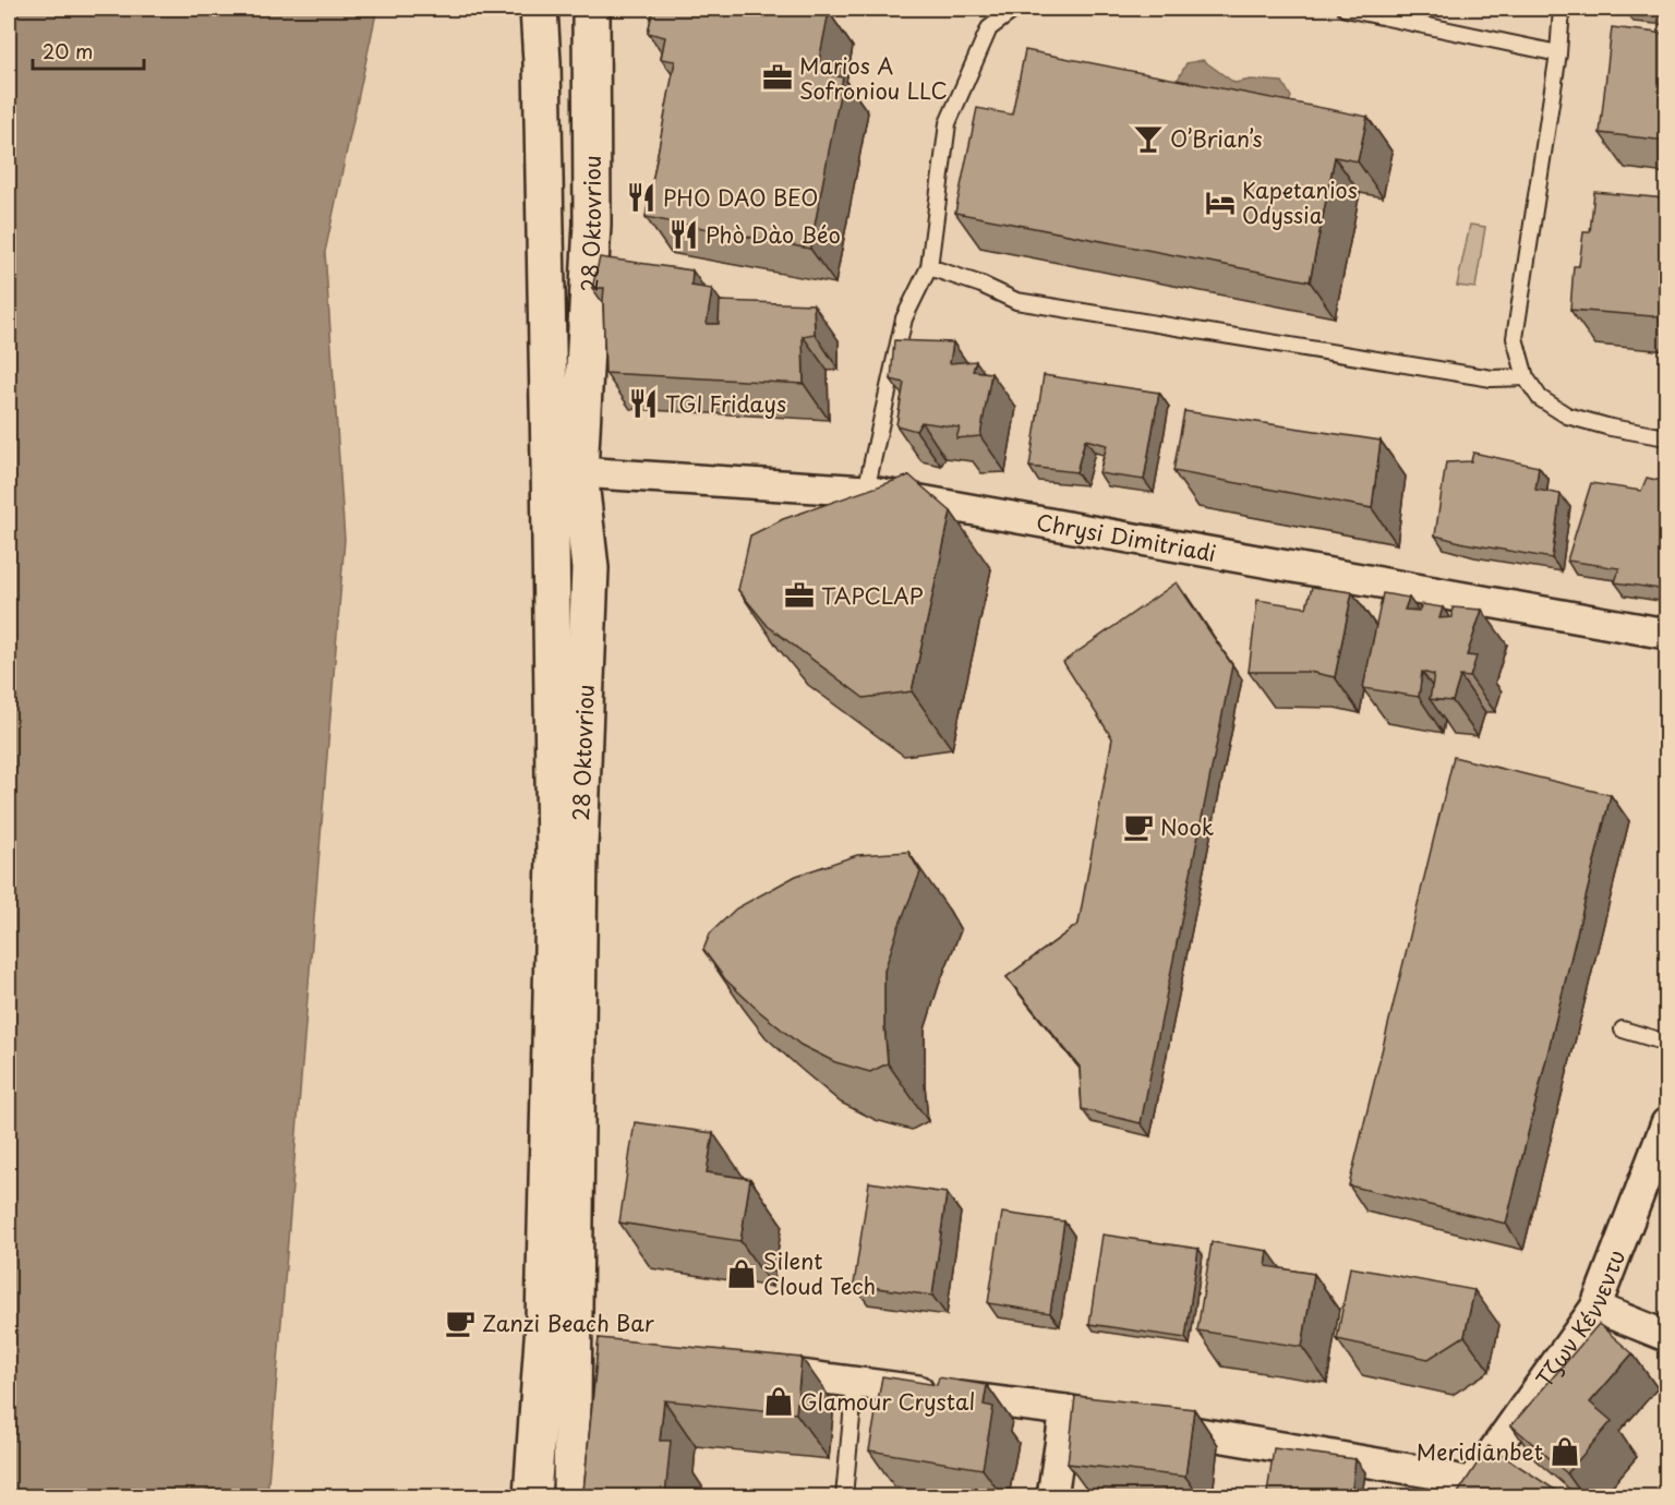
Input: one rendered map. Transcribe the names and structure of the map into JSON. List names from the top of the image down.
{
  "streets": {
    "main road": ["28 Oktovriou"],
    "street": ["Chrysi Dimitriadi", "Τζων Κέννεντυ"]
  },
  "crossings": [
    ["28 Oktovriou", "Chrysi Dimitriadi"]
  ],
  "places": {
    "office": ["Marios A Sofroniou LLC", "TAPCLAP"],
    "bar": ["O’Brian’s"],
    "restaurant": ["PHO DAO BEO", "Phò Dào Béo", "TGI Fridays"],
    "hotel": ["Kapetanios Odyssia"],
    "cafe": ["Nook", "Zanzi Beach Bar"],
    "shop": ["Silent Cloud Tech", "Glamour Crystal", "Meridianbet"]
  },
  "scale_bar": "20 m"
}
